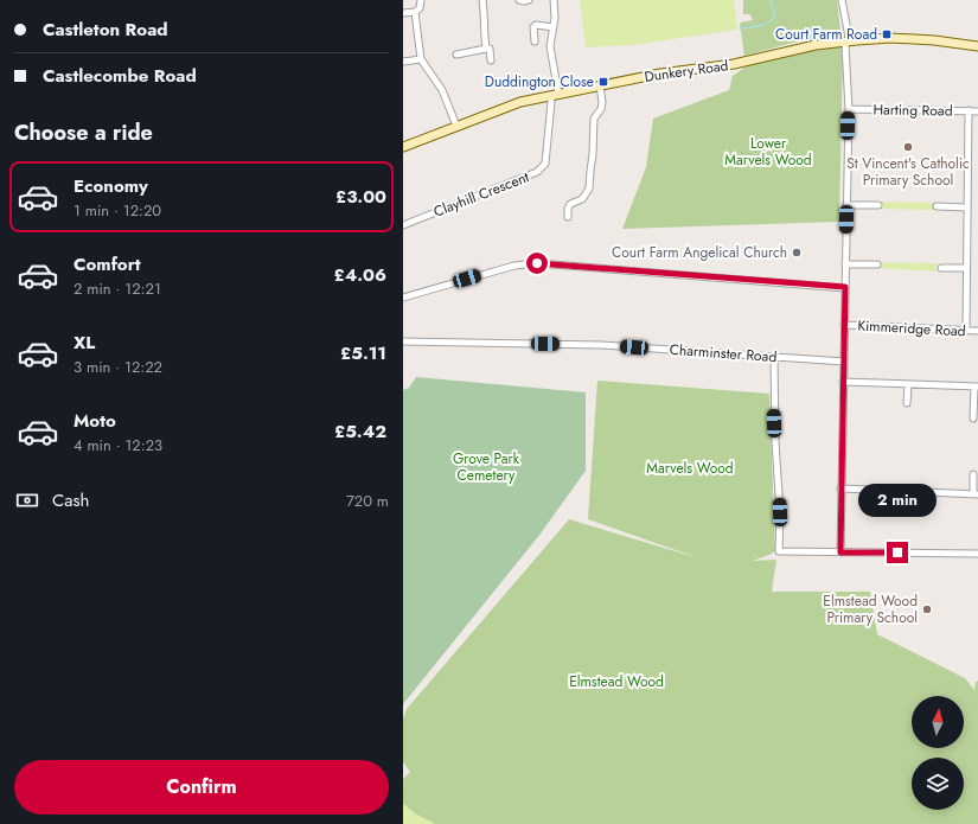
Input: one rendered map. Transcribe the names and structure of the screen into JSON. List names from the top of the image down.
{
  "streets": {
    "street": [
      "Dunkery Road",
      "Harting Road",
      "Clayhill Crescent",
      "Kimmeridge Road",
      "Charminster Road"
    ]
  },
  "crossings": [
    ["Dunkery Road", "Clayhill Crescent"]
  ],
  "parks": [
    "Lower Marvels Wood",
    "Grove Park Cemetery",
    "Marvels Wood",
    "Elmstead Wood"
  ],
  "places": {
    "transit": ["Court Farm Road", "Duddington Close"],
    "other": ["St Vincent's Catholic Primary School", "Court Farm Angelical Church", "Elmstead Wood Primary School"]
  },
  "north": "top",
  "page": {
    "banner": ["Castleton Road", "Castlecombe Road"],
    "heading": "Choose a ride",
    "list": [
      {
        "name": "Economy",
        "note": "1 min · 12:20",
        "value": "£3.00"
      },
      {
        "name": "Comfort",
        "note": "2 min · 12:21",
        "value": "£4.06"
      },
      {
        "name": "XL",
        "note": "3 min · 12:22",
        "value": "£5.11"
      },
      {
        "name": "Moto",
        "note": "4 min · 12:23",
        "value": "£5.42"
      }
    ],
    "pay": ["Cash", "720 m"],
    "bubble": "2 min",
    "buttons": "Confirm"
  }
}
